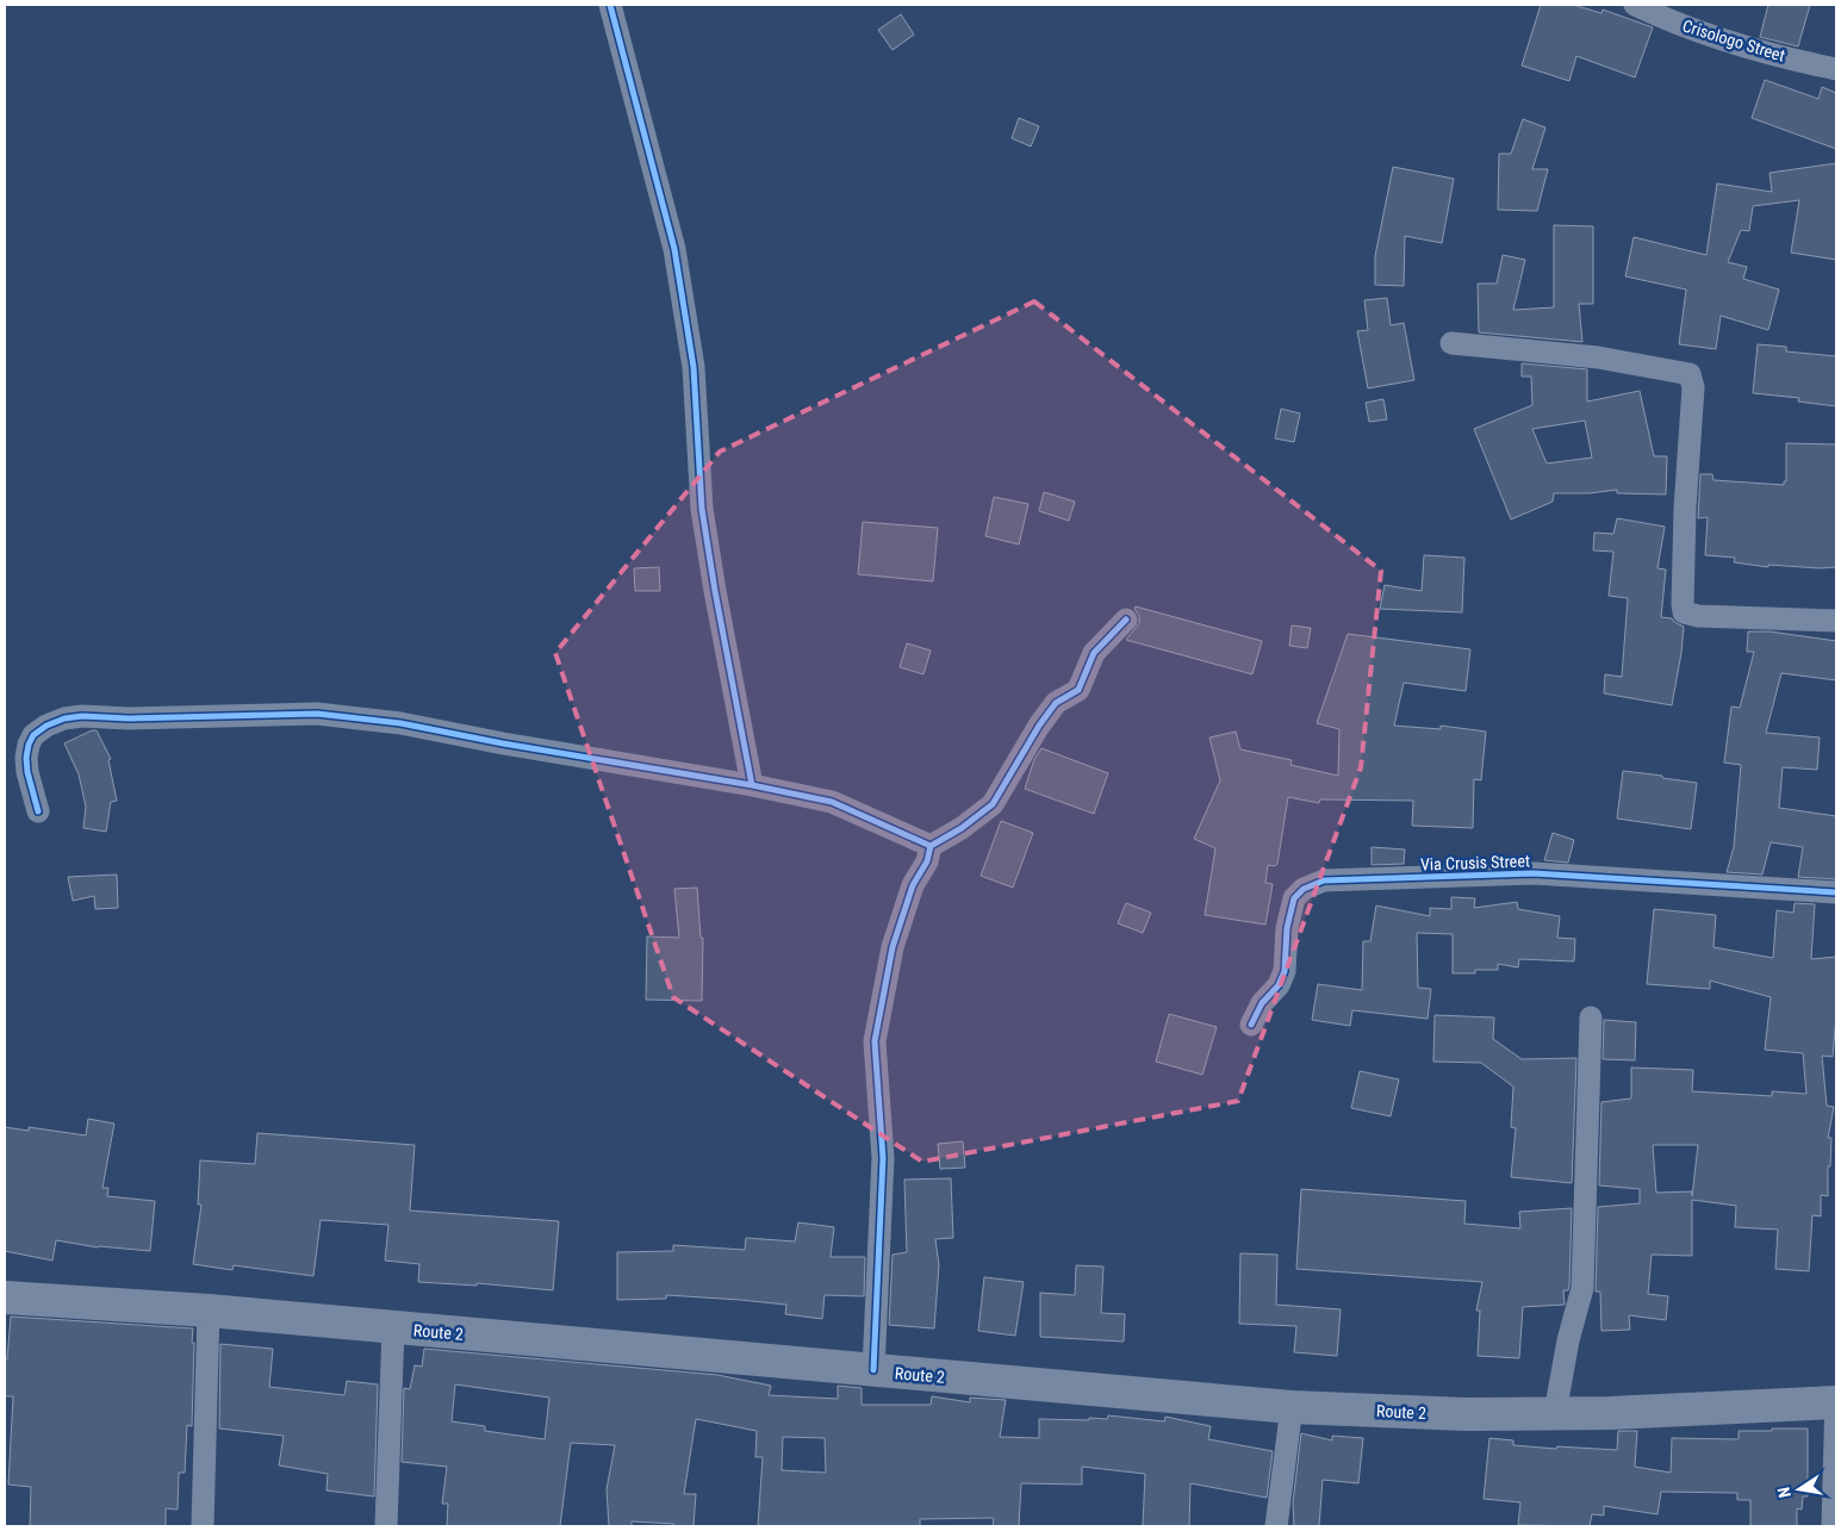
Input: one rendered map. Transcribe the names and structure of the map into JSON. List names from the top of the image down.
{
  "streets": {
    "highway": ["Route 2"],
    "street": ["Crisologo Street", "Via Crusis Street"]
  },
  "north": "left"
}
